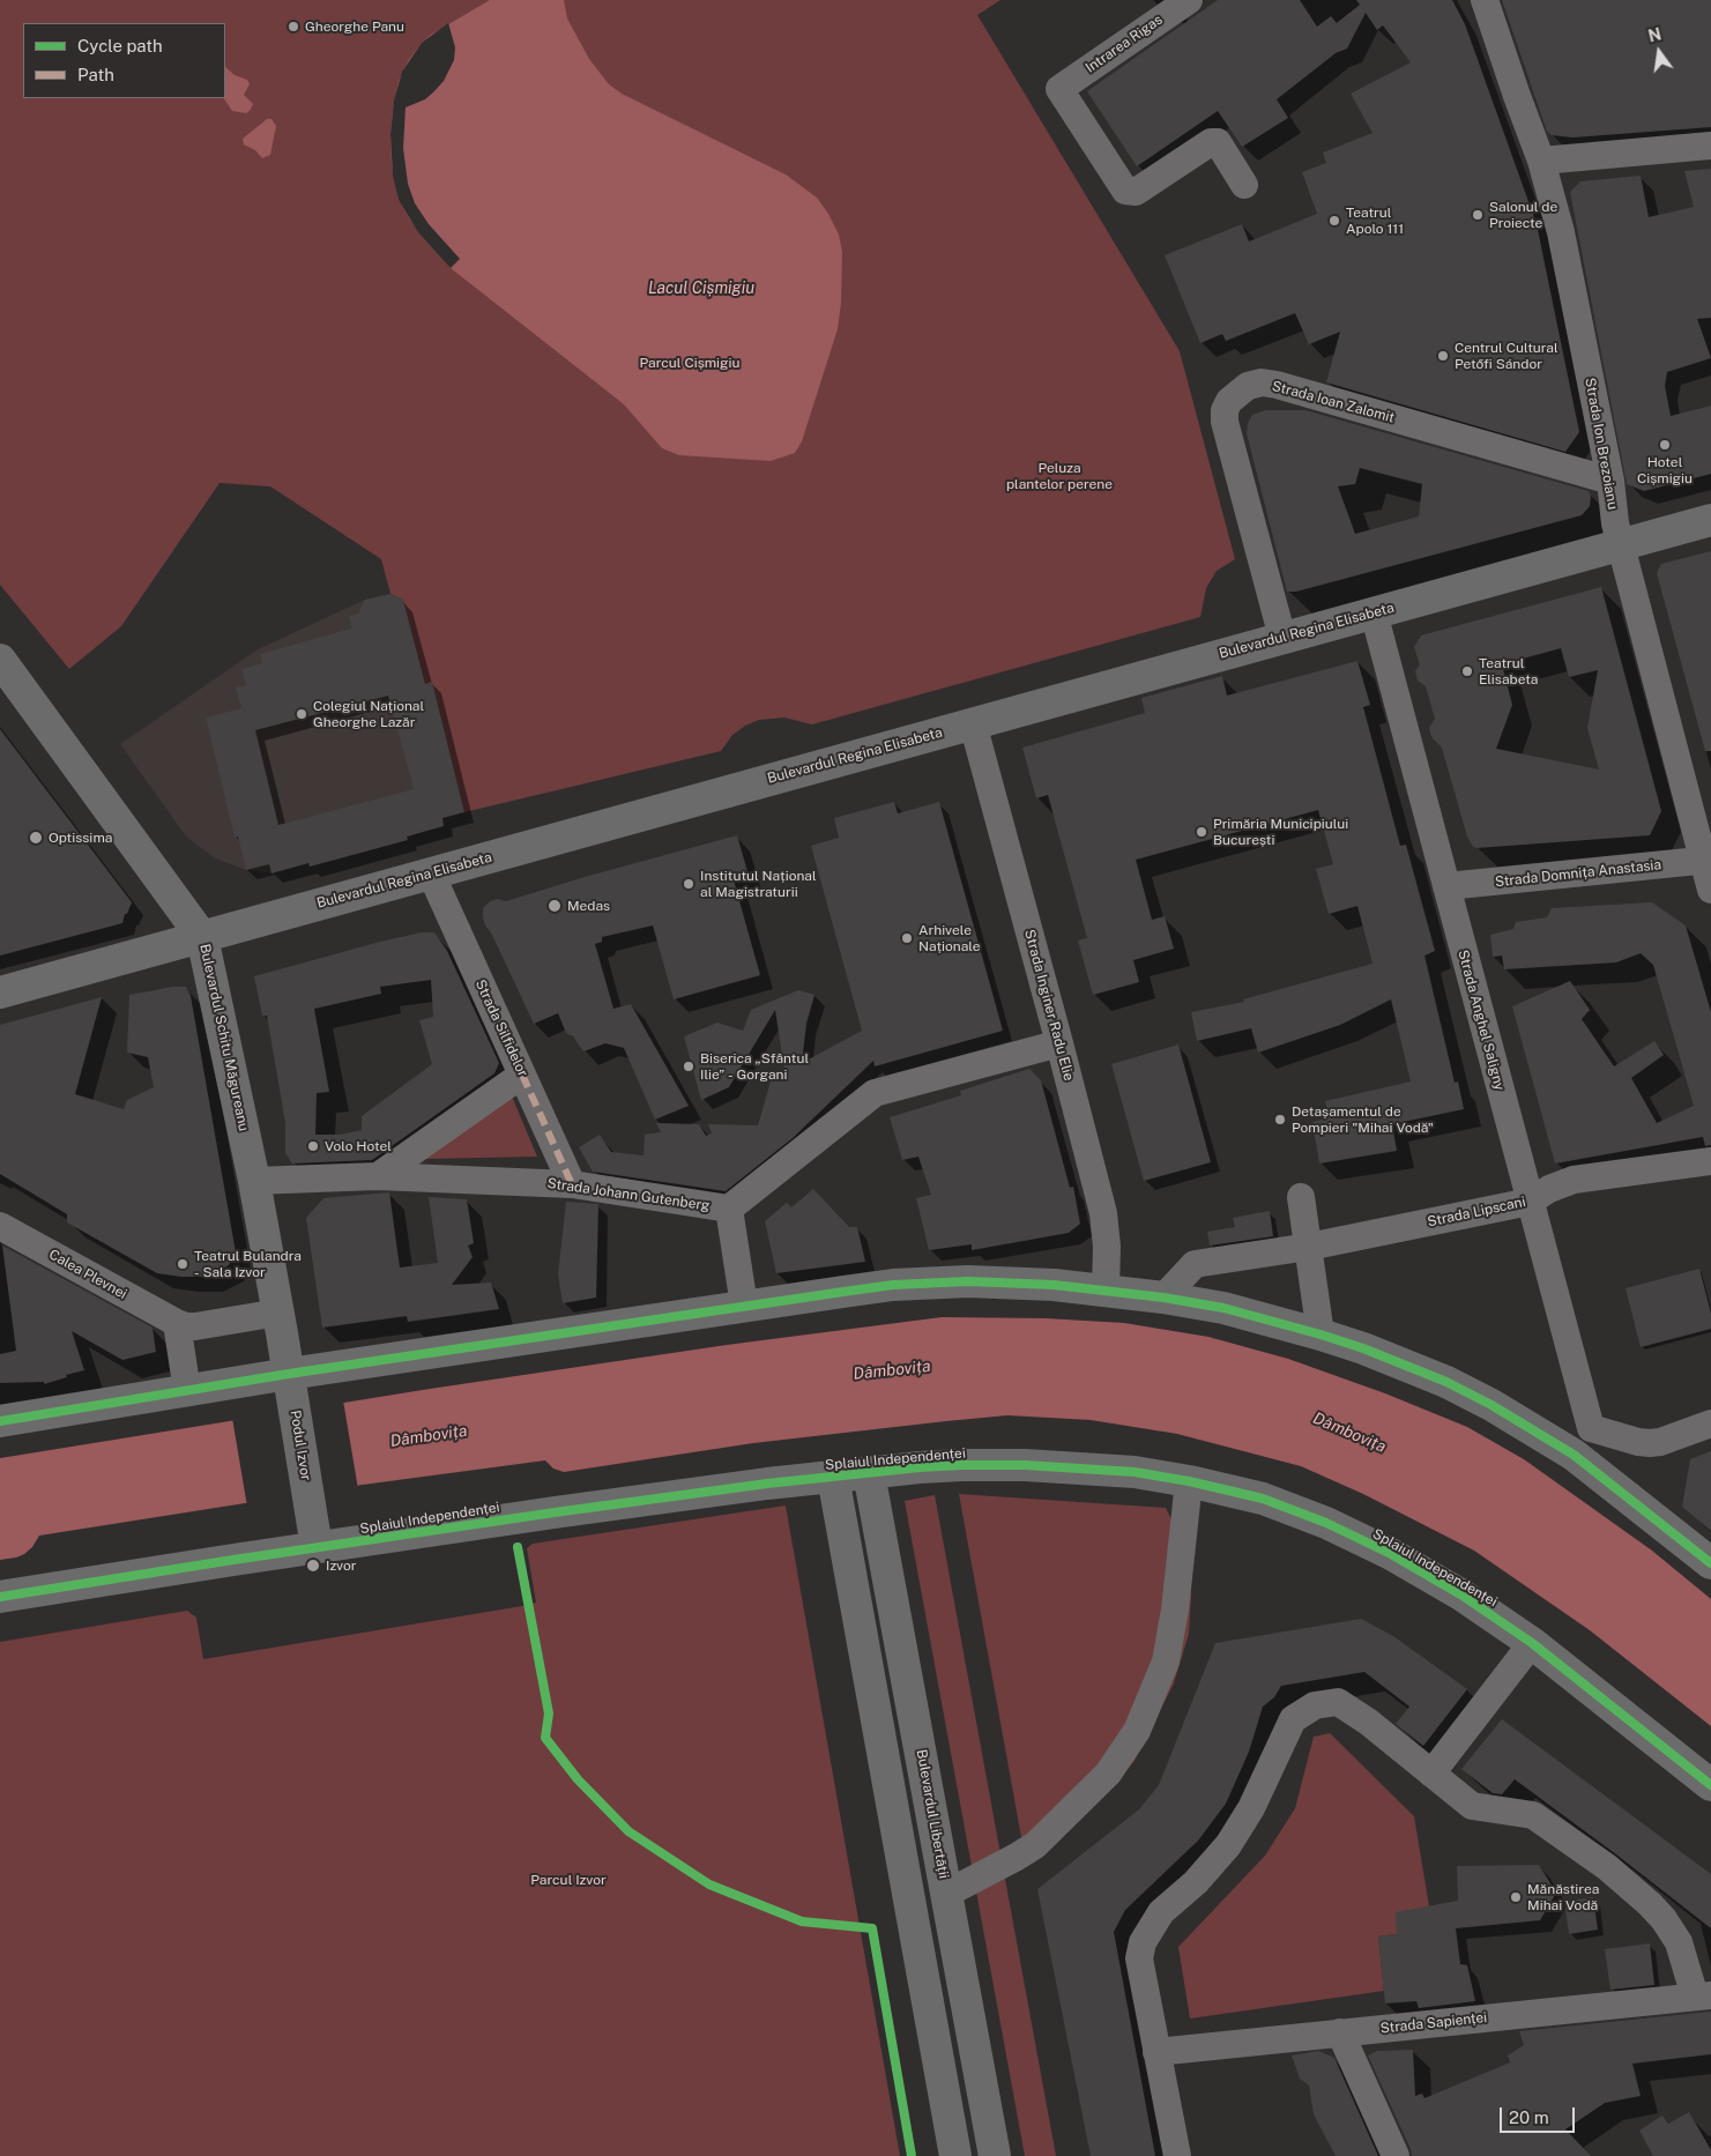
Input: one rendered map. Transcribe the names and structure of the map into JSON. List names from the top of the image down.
{
  "streets": {
    "main road": [
      "Bulevardul Regina Elisabeta",
      "Bulevardul Schitu Măgureanu",
      "Podul Izvor",
      "Splaiul Independenței",
      "Bulevardul Libertății"
    ],
    "street": [
      "Intrarea Rigas",
      "Strada Ioan Zalomit",
      "Strada Ion Brezoianu",
      "Strada Domnița Anastasia",
      "Strada Inginer Radu Elie",
      "Strada Anghel Saligny",
      "Strada Silfidelor",
      "Strada Johann Gutenberg",
      "Strada Lipscani",
      "Calea Plevnei",
      "Strada Sapienței"
    ]
  },
  "crossings": [
    ["Strada Ioan Zalomit", "Strada Ion Brezoianu"],
    ["Strada Ioan Zalomit", "Bulevardul Regina Elisabeta"],
    ["Strada Ion Brezoianu", "Bulevardul Regina Elisabeta"],
    ["Strada Ion Brezoianu", "Strada Domnița Anastasia"],
    ["Bulevardul Regina Elisabeta", "Strada Inginer Radu Elie"],
    ["Bulevardul Regina Elisabeta", "Strada Anghel Saligny"],
    ["Bulevardul Regina Elisabeta", "Strada Silfidelor"],
    ["Bulevardul Regina Elisabeta", "Bulevardul Schitu Măgureanu"],
    ["Strada Domnița Anastasia", "Strada Anghel Saligny"],
    ["Strada Inginer Radu Elie", "Strada Johann Gutenberg"],
    ["Strada Anghel Saligny", "Strada Lipscani"],
    ["Strada Silfidelor", "Strada Johann Gutenberg"],
    ["Bulevardul Schitu Măgureanu", "Strada Johann Gutenberg"],
    ["Bulevardul Schitu Măgureanu", "Calea Plevnei"],
    ["Bulevardul Schitu Măgureanu", "Podul Izvor"],
    ["Podul Izvor", "Splaiul Independenței"],
    ["Splaiul Independenței", "Bulevardul Libertății"]
  ],
  "water": ["Lacul Cișmigiu", "Dâmbovița"],
  "parks": ["Parcul Cișmigiu", "Peluza plantelor perene", "Parcul Izvor"],
  "places": [
    "Gheorghe Panu",
    "Salonul de Proiecte",
    "Teatrul Apolo 111",
    "Centrul Cultural Petőfi Sándor",
    "Hotel Cișmigiu",
    "Teatrul Elisabeta",
    "Colegiul Național Gheorghe Lazăr",
    "Primăria Municipiului București",
    "Optissima",
    "Institutul Național al Magistraturii",
    "Medas",
    "Arhivele Naționale",
    "Biserica „Sfântul Ilie” - Gorgani",
    "Detașamentul de Pompieri \"Mihai Vodă\"",
    "Volo Hotel",
    "Teatrul Bulandra - Sala Izvor",
    "Izvor",
    "Mănăstirea Mihai Vodă"
  ],
  "legend": ["Cycle path", "Path"],
  "scale_bar": "20 m",
  "north": "top"
}
